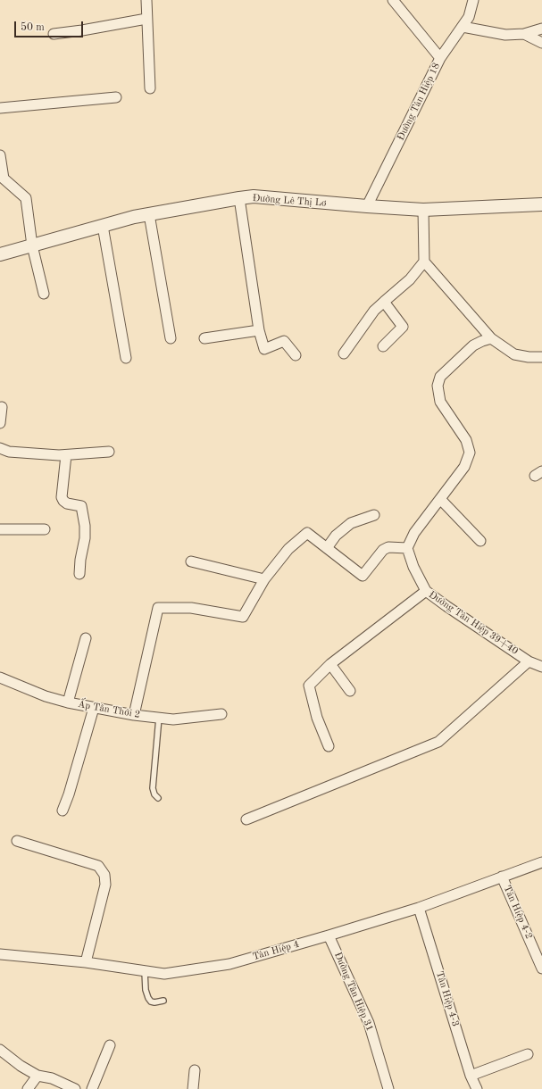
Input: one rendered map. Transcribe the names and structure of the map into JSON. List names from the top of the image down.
{
  "streets": {
    "street": [
      "Đường Tân Hiệp 18",
      "Đường Lê Thị Lơ",
      "Đường Tân Hiệp 39+40",
      "Ấp Tân Thới 2",
      "Tân Hiệp 4-2",
      "Tân Hiệp 4",
      "Đường Tân Hiệp 31",
      "Tân Hiệp 4-3"
    ]
  },
  "crossings": [
    ["Đường Tân Hiệp 18", "Đường Lê Thị Lơ"],
    ["Tân Hiệp 4-2", "Tân Hiệp 4"],
    ["Tân Hiệp 4", "Đường Tân Hiệp 31"],
    ["Tân Hiệp 4", "Tân Hiệp 4-3"]
  ],
  "scale_bar": "50 m"
}
